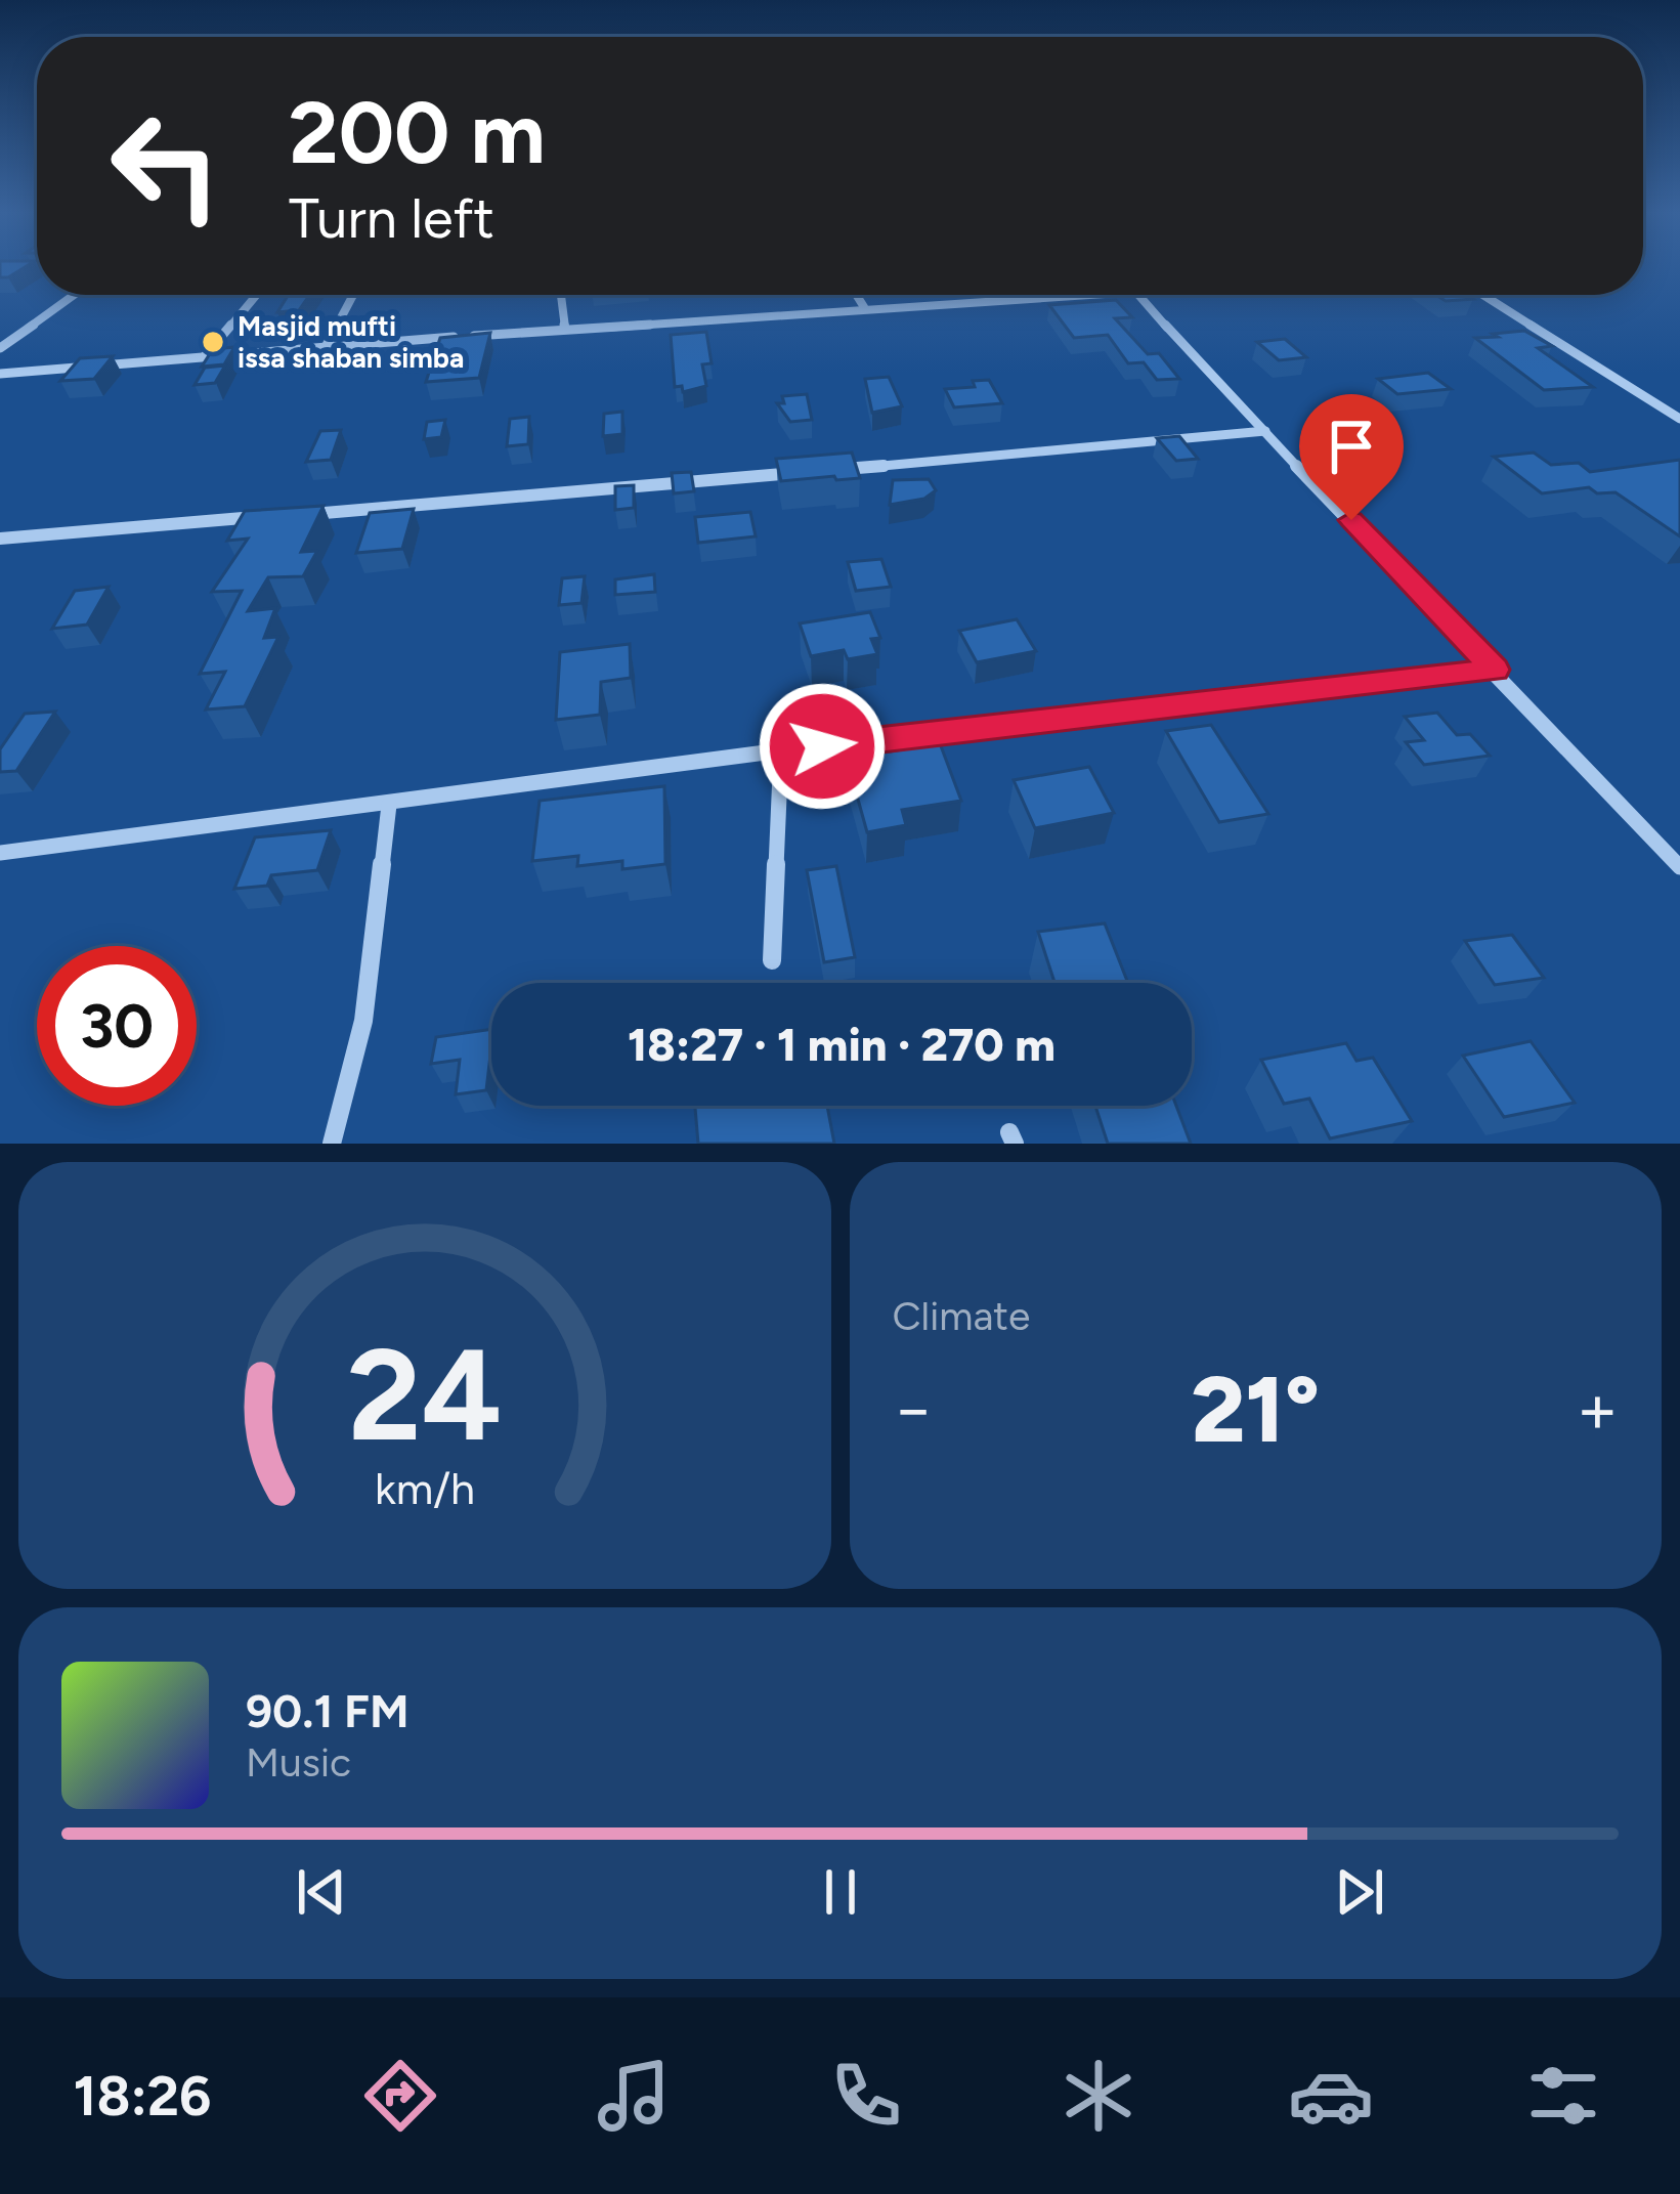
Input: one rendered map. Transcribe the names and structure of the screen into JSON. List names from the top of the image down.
{
  "places": ["Masjid mufti issa shaban simba"],
  "page": {
    "turn": ["200 m", "Turn left"],
    "limit": "30",
    "trip": "18:27 · 1 min · 270 m",
    "tile": "Climate",
    "heat": ["−", "21°", "+"],
    "song": ["90.1 FM", "Music"],
    "tabs": "18:26",
    "gauge": ["24", "km/h"]
  }
}
